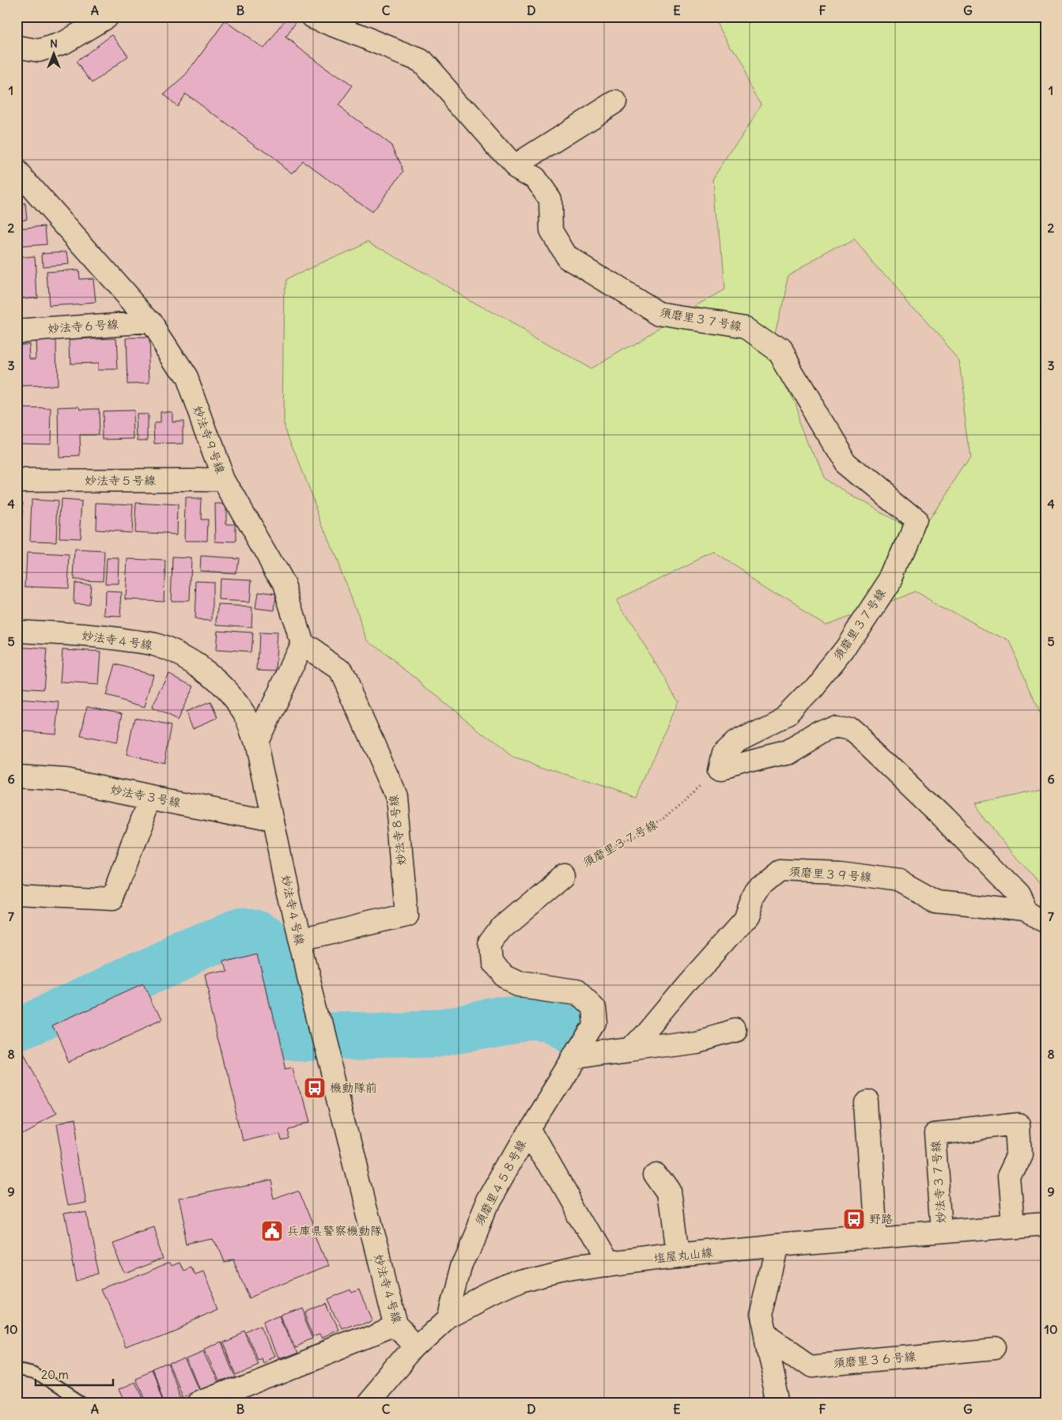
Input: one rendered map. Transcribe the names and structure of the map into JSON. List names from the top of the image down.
{
  "streets": {
    "street": [
      "須磨里３７号線",
      "妙法寺６号線",
      "妙法寺９号線",
      "妙法寺５号線",
      "妙法寺４号線",
      "妙法寺３号線",
      "妙法寺８号線",
      "須磨里３９号線",
      "妙法寺３７号線",
      "須磨里４５８号線",
      "塩屋丸山線",
      "須磨里３６号線"
    ]
  },
  "crossings": [
    ["妙法寺６号線", "妙法寺９号線"],
    ["妙法寺９号線", "妙法寺５号線"],
    ["妙法寺９号線", "妙法寺８号線"],
    ["妙法寺４号線", "妙法寺３号線"],
    ["妙法寺４号線", "妙法寺８号線"],
    ["妙法寺４号線", "塩屋丸山線"],
    ["妙法寺３７号線", "塩屋丸山線"],
    ["須磨里４５８号線", "塩屋丸山線"]
  ],
  "places": {
    "bus stop": ["機動隊前", "野路"],
    "public building": ["兵庫県警察機動隊"]
  },
  "scale_bar": "20 m",
  "north": "top",
  "grid": {
    "columns": [
      "A",
      "B",
      "C",
      "D",
      "E",
      "F",
      "G"
    ],
    "rows": [
      "1",
      "2",
      "3",
      "4",
      "5",
      "6",
      "7",
      "8",
      "9",
      "10"
    ]
  }
}
